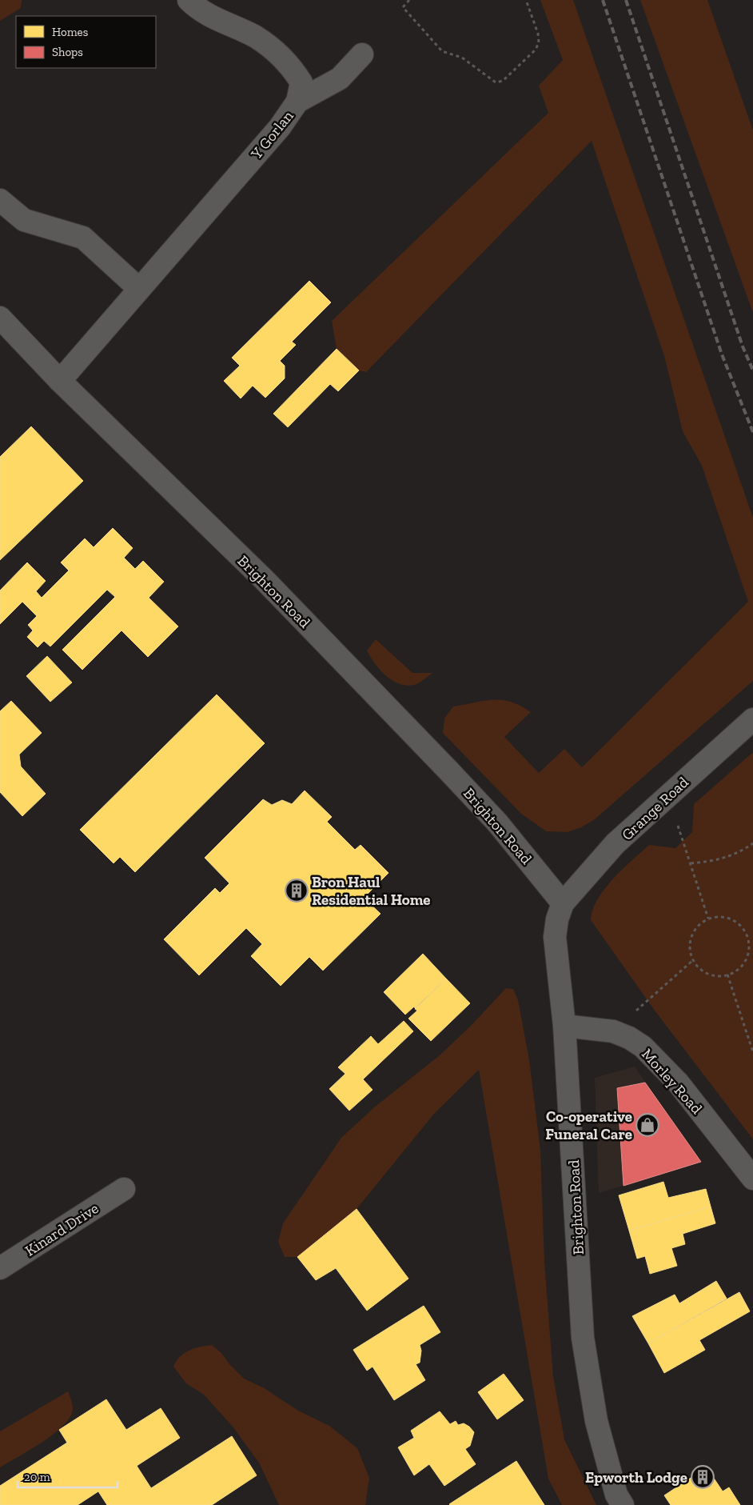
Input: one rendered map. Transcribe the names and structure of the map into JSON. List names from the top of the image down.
{
  "streets": {
    "street": [
      "Y Gorlan",
      "Brighton Road",
      "Grange Road",
      "Morley Road",
      "Kinard Drive"
    ]
  },
  "crossings": [
    ["Y Gorlan", "Brighton Road"],
    ["Brighton Road", "Grange Road"],
    ["Brighton Road", "Morley Road"]
  ],
  "places": {
    "building": ["Bron Haul Residential Home", "Epworth Lodge"],
    "shop": ["Co-operative Funeral Care"]
  },
  "legend": ["Homes", "Shops"],
  "scale_bar": "20 m"
}
